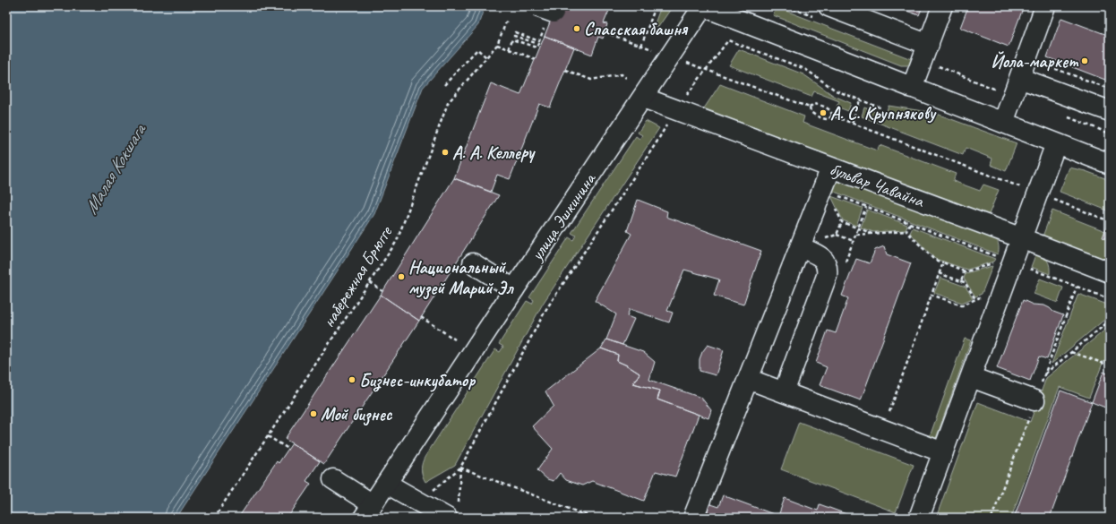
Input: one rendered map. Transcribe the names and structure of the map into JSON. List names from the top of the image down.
{
  "streets": {
    "street": ["бульвар Чавайна", "улица Эшкинина"],
    "path": ["набережная Брюгге"]
  },
  "crossings": [
    ["бульвар Чавайна", "улица Эшкинина"]
  ],
  "water": ["Малая Кокшага"],
  "places": [
    "Спасская башня",
    "Йола-маркет",
    "А. С. Крупнякову",
    "А. А. Келлеру",
    "Национальный музей Марий Эл",
    "Бизнес-инкубатор",
    "Мой бизнес"
  ]
}
